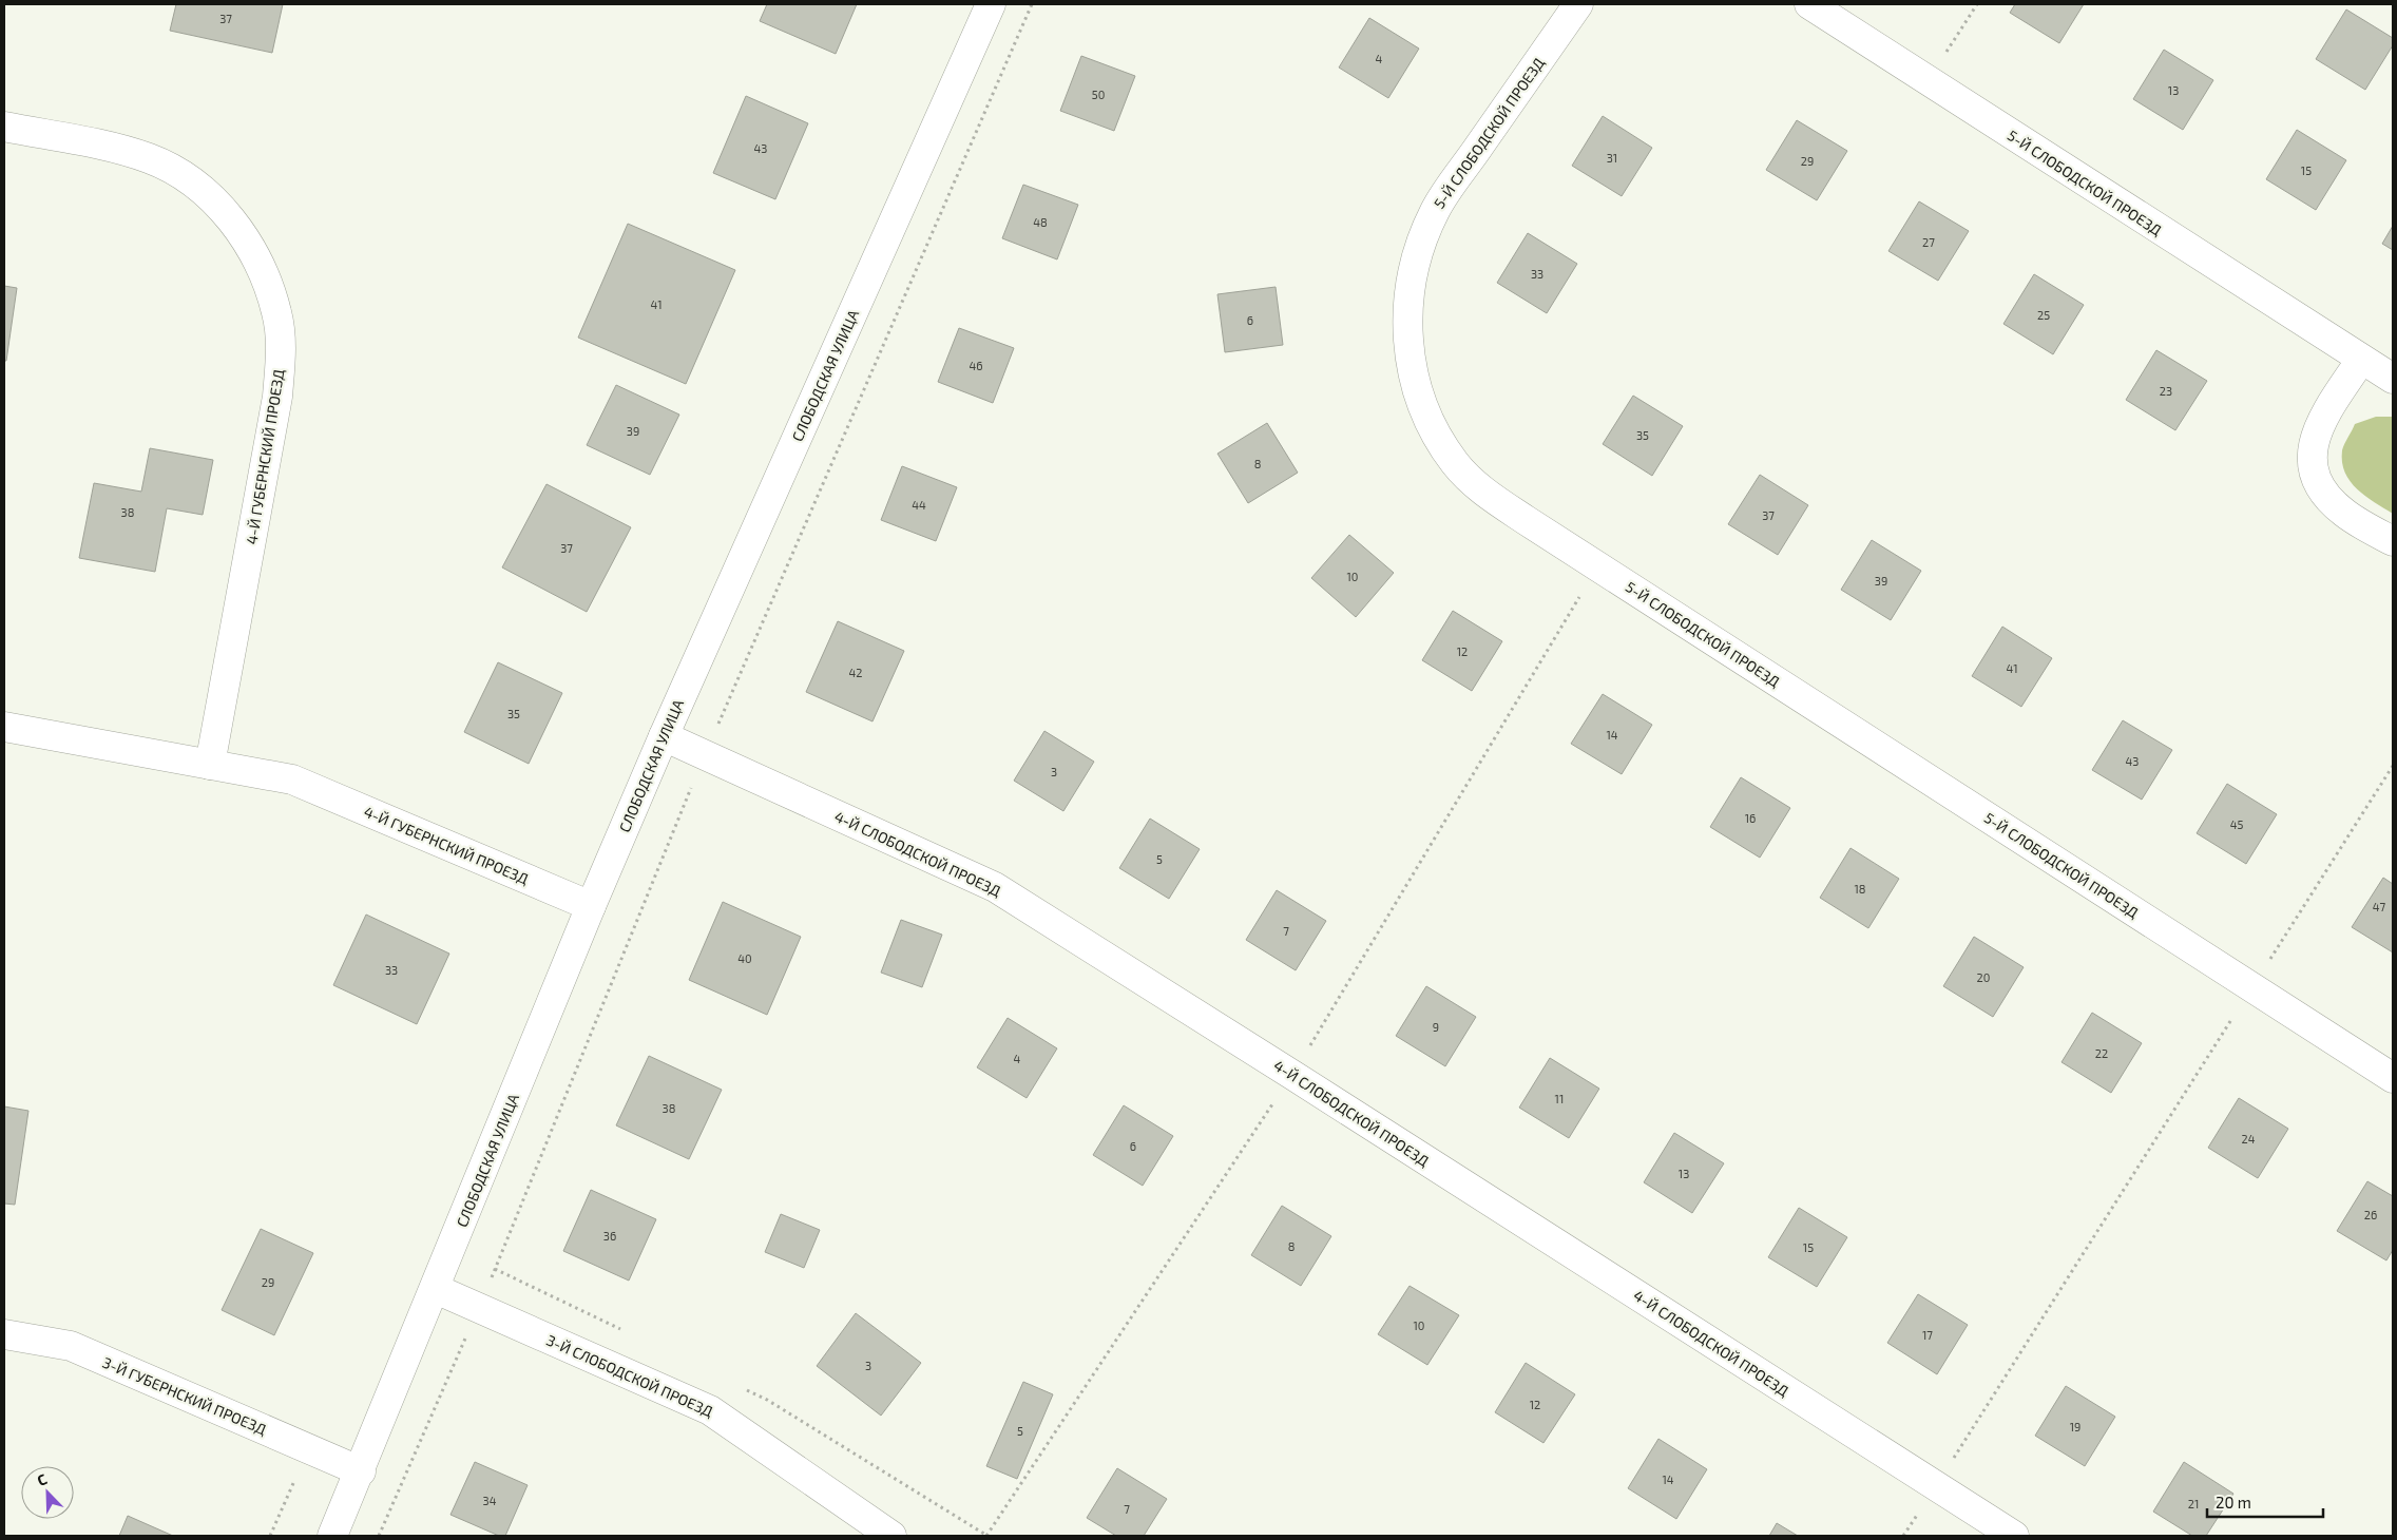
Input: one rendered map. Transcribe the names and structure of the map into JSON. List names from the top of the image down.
{
  "streets": {
    "street": [
      "5-Й СЛОБОДСКОЙ ПРОЕЗД",
      "СЛОБОДСКАЯ УЛИЦА",
      "4-Й ГУБЕРНСКИЙ ПРОЕЗД",
      "4-Й СЛОБОДСКОЙ ПРОЕЗД",
      "3-Й СЛОБОДСКОЙ ПРОЕЗД",
      "3-Й ГУБЕРНСКИЙ ПРОЕЗД"
    ]
  },
  "crossings": [
    ["СЛОБОДСКАЯ УЛИЦА", "4-Й ГУБЕРНСКИЙ ПРОЕЗД"],
    ["СЛОБОДСКАЯ УЛИЦА", "4-Й СЛОБОДСКОЙ ПРОЕЗД"],
    ["СЛОБОДСКАЯ УЛИЦА", "3-Й СЛОБОДСКОЙ ПРОЕЗД"],
    ["СЛОБОДСКАЯ УЛИЦА", "3-Й ГУБЕРНСКИЙ ПРОЕЗД"]
  ],
  "house_numbers": [
    "37",
    "4",
    "13",
    "50",
    "43",
    "31",
    "29",
    "15",
    "48",
    "27",
    "33",
    "41",
    "25",
    "6",
    "46",
    "23",
    "39",
    "35",
    "8",
    "44",
    "38",
    "37",
    "37",
    "10",
    "39",
    "12",
    "41",
    "42",
    "35",
    "14",
    "43",
    "3",
    "16",
    "45",
    "5",
    "18",
    "47",
    "7",
    "40",
    "33",
    "20",
    "9",
    "22",
    "4",
    "11",
    "38",
    "24",
    "6",
    "13",
    "26",
    "36",
    "8",
    "15",
    "29",
    "10",
    "17",
    "3",
    "12",
    "19",
    "5",
    "14",
    "34",
    "21",
    "7"
  ],
  "scale_bar": "20 m",
  "north": "top left"
}
